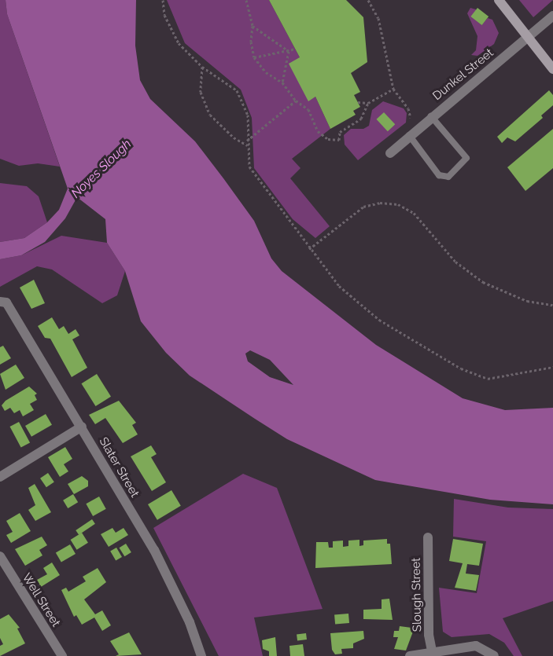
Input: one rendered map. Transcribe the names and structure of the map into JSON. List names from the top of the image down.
{
  "streets": {
    "street": [
      "Dunkel Street",
      "Slater Street",
      "Slough Street",
      "Well Street"
    ]
  },
  "water": ["Noyes Slough"]
}
